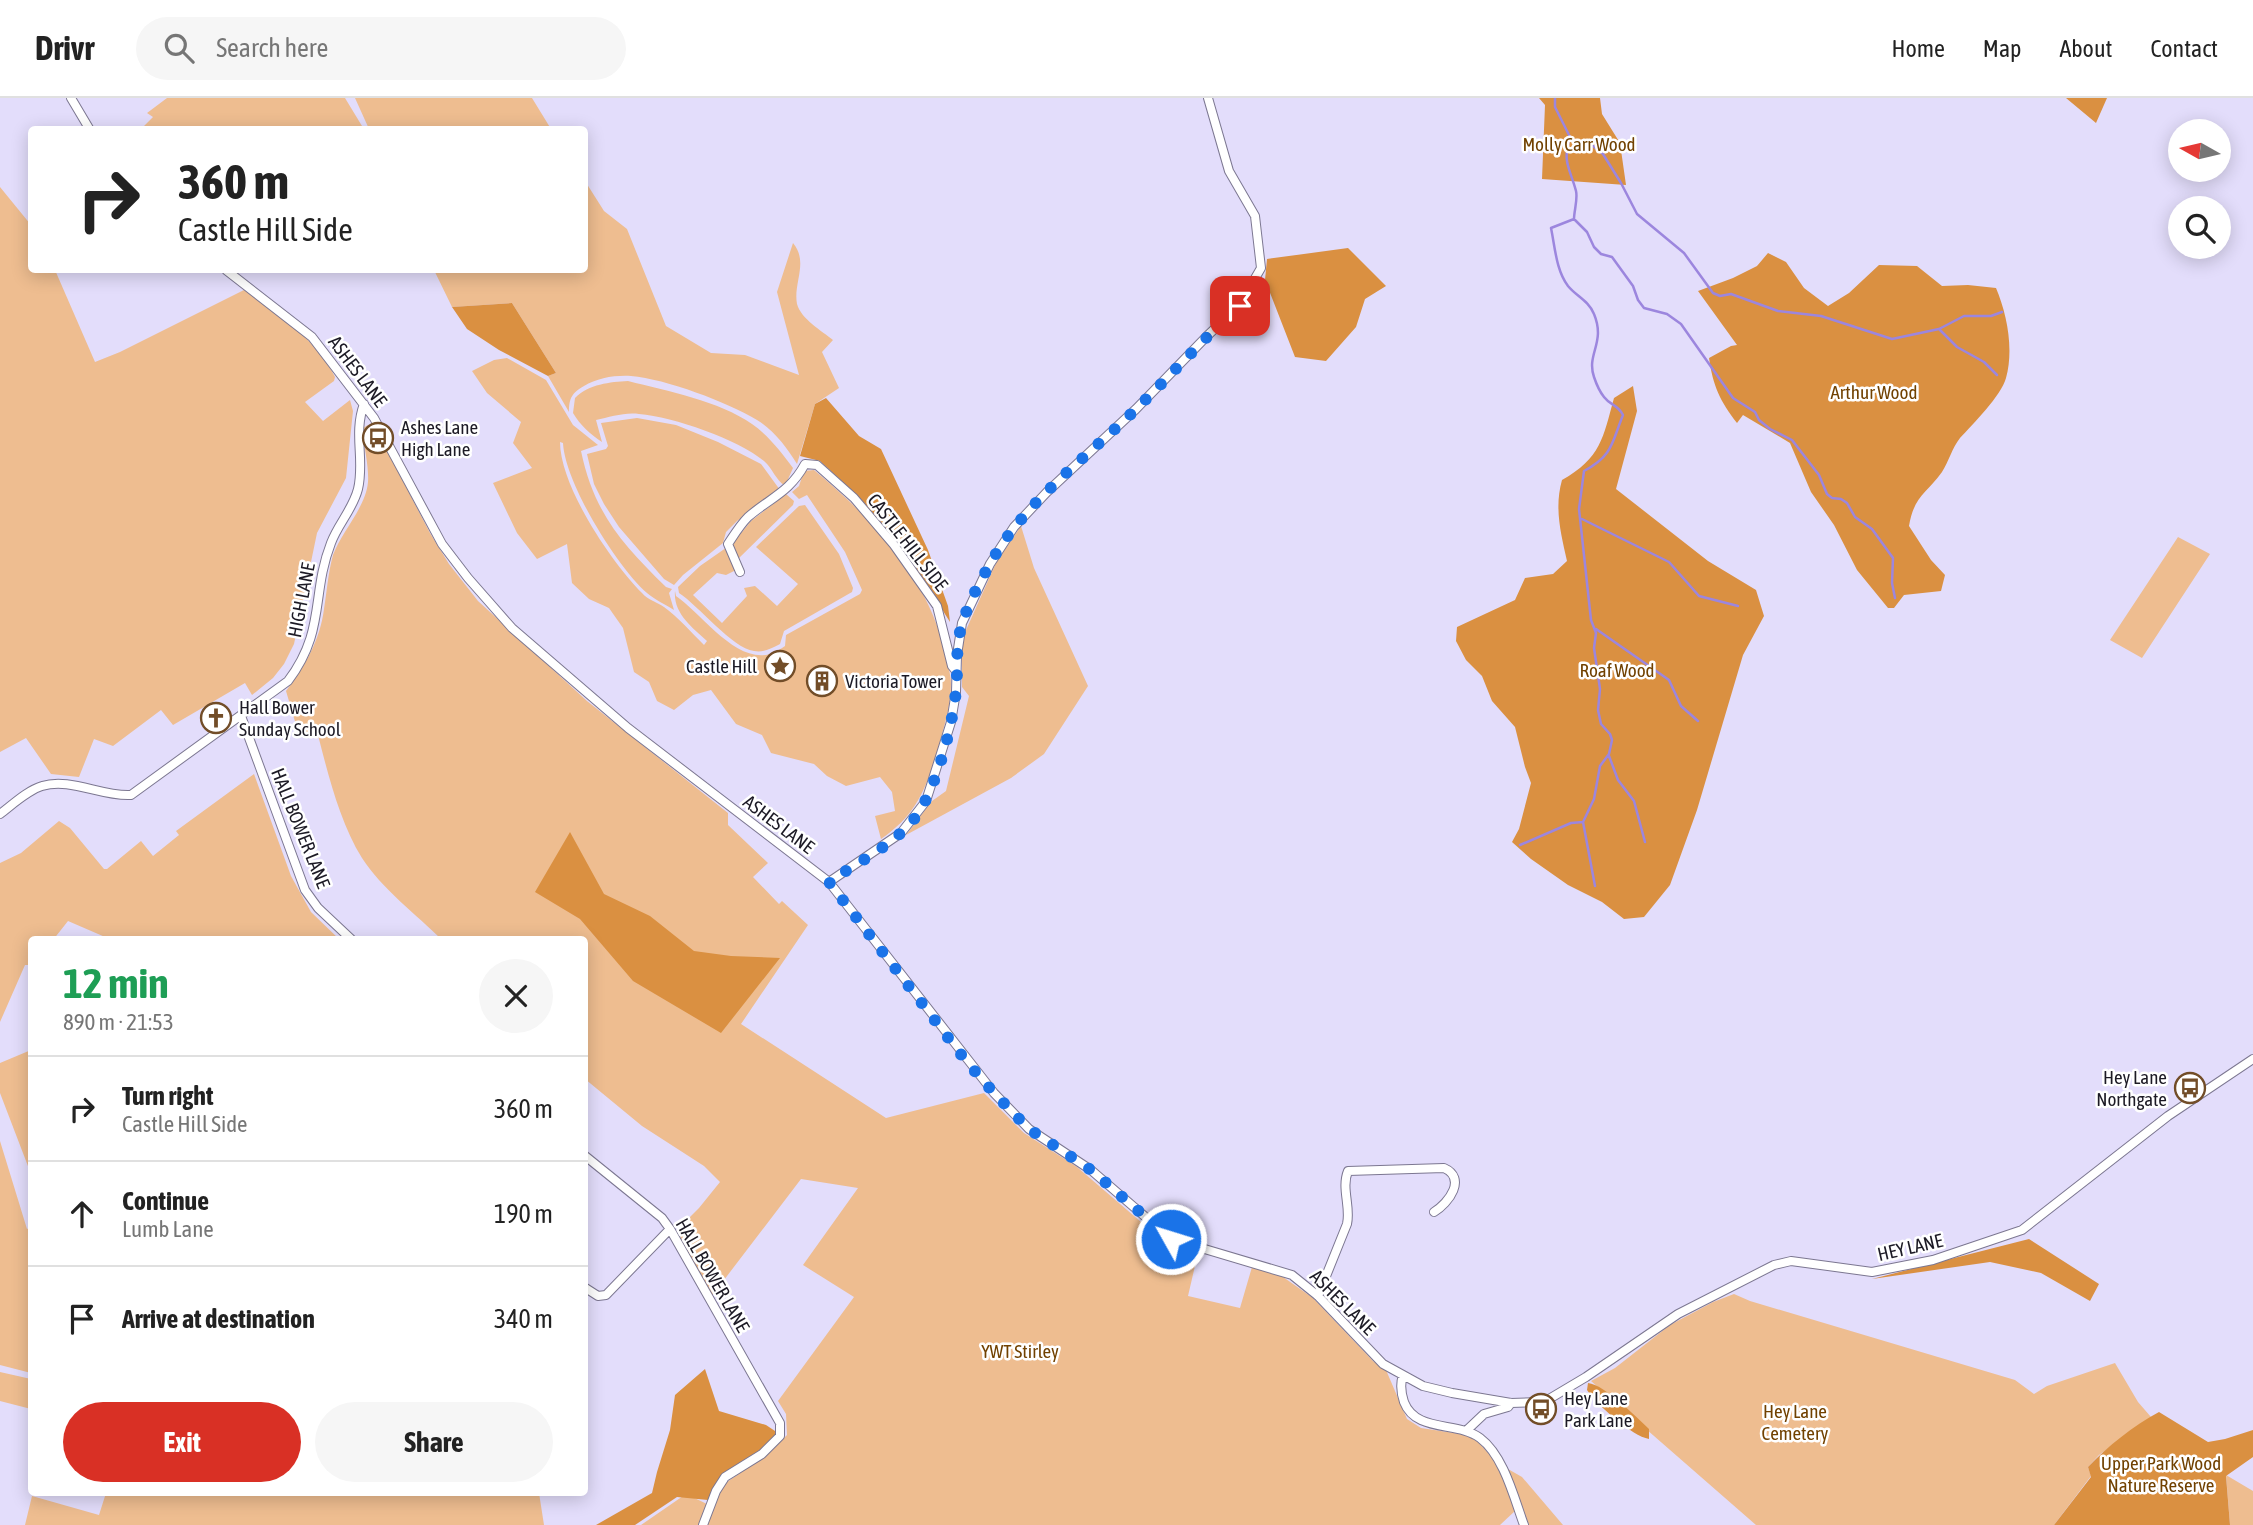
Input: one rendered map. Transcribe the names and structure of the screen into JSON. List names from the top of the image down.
{
  "streets": {
    "street": [
      "ASHES LANE",
      "CASTLE HILL SIDE",
      "HIGH LANE",
      "HALL BOWER LANE",
      "HEY LANE"
    ]
  },
  "crossings": [
    ["ASHES LANE", "CASTLE HILL SIDE"],
    ["ASHES LANE", "HIGH LANE"],
    ["ASHES LANE", "HEY LANE"],
    ["HIGH LANE", "HALL BOWER LANE"]
  ],
  "parks": [
    "Molly Carr Wood",
    "Arthur Wood",
    "Roaf Wood",
    "YWT Stirley",
    "Hey Lane Cemetery",
    "Upper Park Wood Nature Reserve"
  ],
  "places": {
    "bus stop": ["Ashes Lane High Lane", "Hey Lane Northgate", "Hey Lane Park Lane"],
    "place": ["Castle Hill"],
    "building": ["Victoria Tower"],
    "church": ["Hall Bower Sunday School"]
  },
  "north": "left",
  "page": {
    "header": "Drivr",
    "search": "Search here",
    "nav": [
      "Home",
      "Map",
      "About",
      "Contact"
    ],
    "turn": ["360 m", "Castle Hill Side"],
    "heading": ["12 min", "890 m · 21:53"],
    "list": [
      {
        "name": "Turn right",
        "note": "Castle Hill Side",
        "value": "360 m"
      },
      {
        "name": "Continue",
        "note": "Lumb Lane",
        "value": "190 m"
      },
      {
        "name": "Arrive at destination",
        "value": "340 m"
      }
    ],
    "buttons": ["Exit", "Share"]
  }
}
